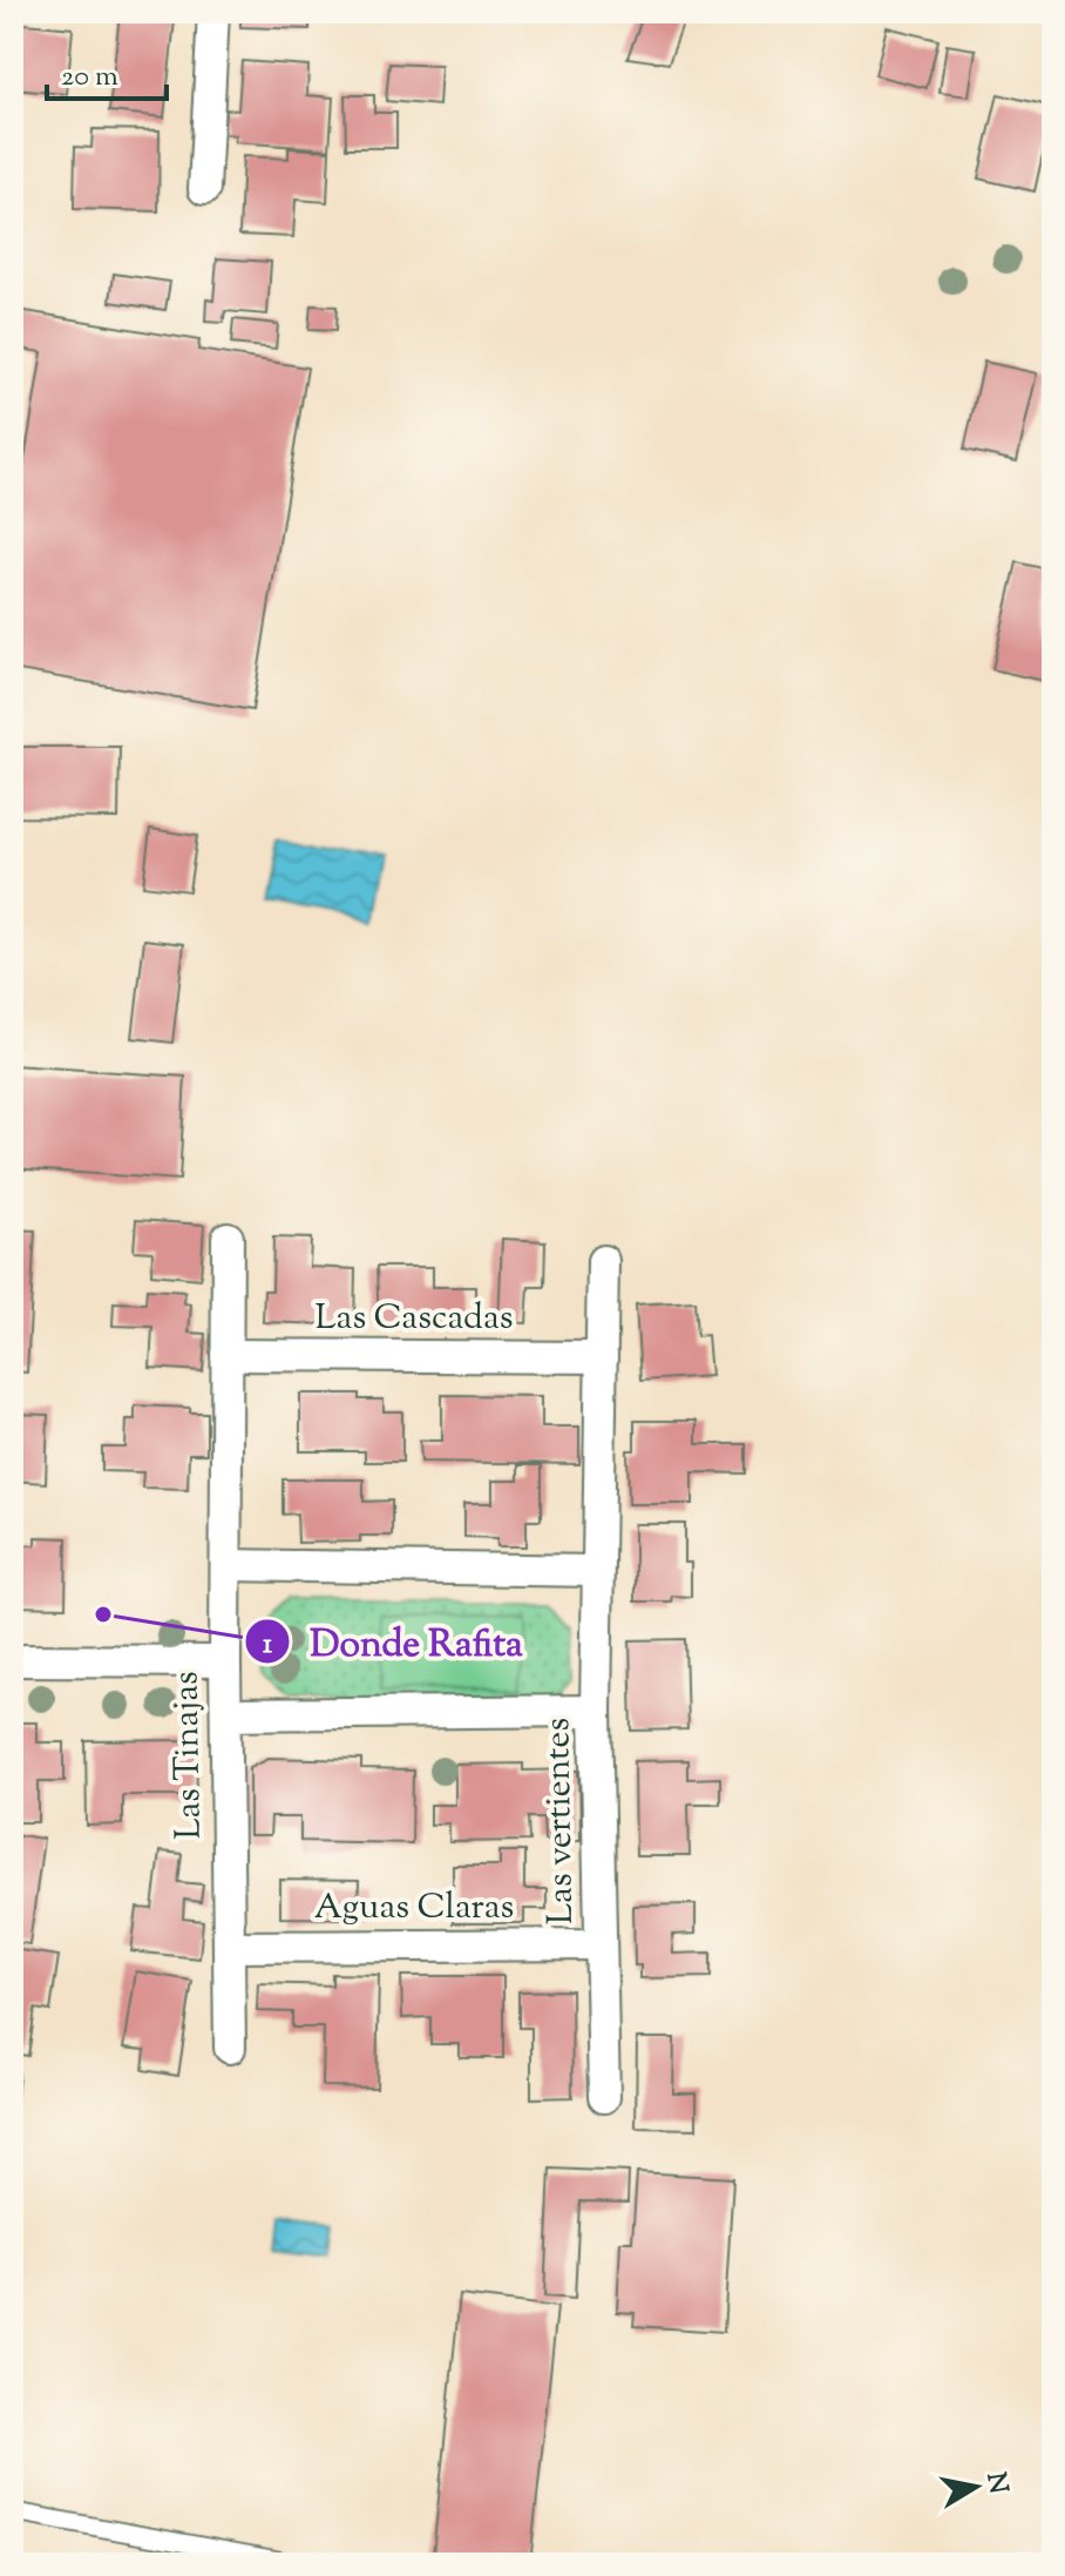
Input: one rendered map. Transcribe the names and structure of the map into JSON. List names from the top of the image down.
{
  "streets": {
    "street": [
      "Las Cascadas",
      "Las Tinajas",
      "Las vertientes",
      "Aguas Claras"
    ]
  },
  "crossings": [
    ["Las Cascadas", "Las Tinajas"],
    ["Las Cascadas", "Las vertientes"],
    ["Las Tinajas", "Aguas Claras"],
    ["Las vertientes", "Aguas Claras"]
  ],
  "places": ["Donde Rafita"],
  "scale_bar": "20 m",
  "north": "right"
}
